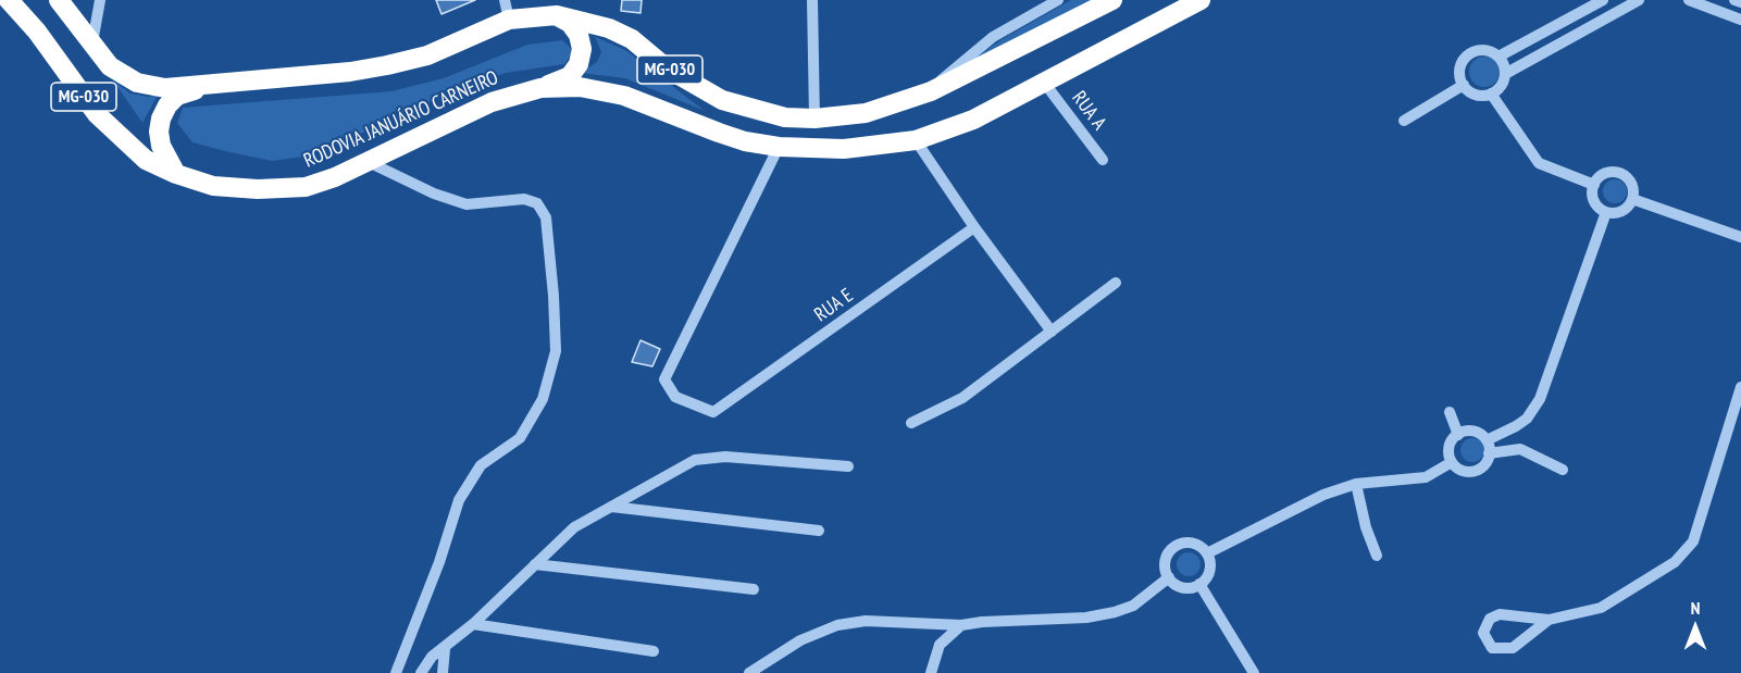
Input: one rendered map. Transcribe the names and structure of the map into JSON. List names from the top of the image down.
{
  "streets": {
    "highway": ["MG-030", "RODOVIA JANUÁRIO CARNEIRO"],
    "street": ["RUA A", "RUA E"]
  },
  "crossings": [
    ["RUA A", "RODOVIA JANUÁRIO CARNEIRO"],
    ["RODOVIA JANUÁRIO CARNEIRO", "RUA E"]
  ],
  "north": "top"
}
